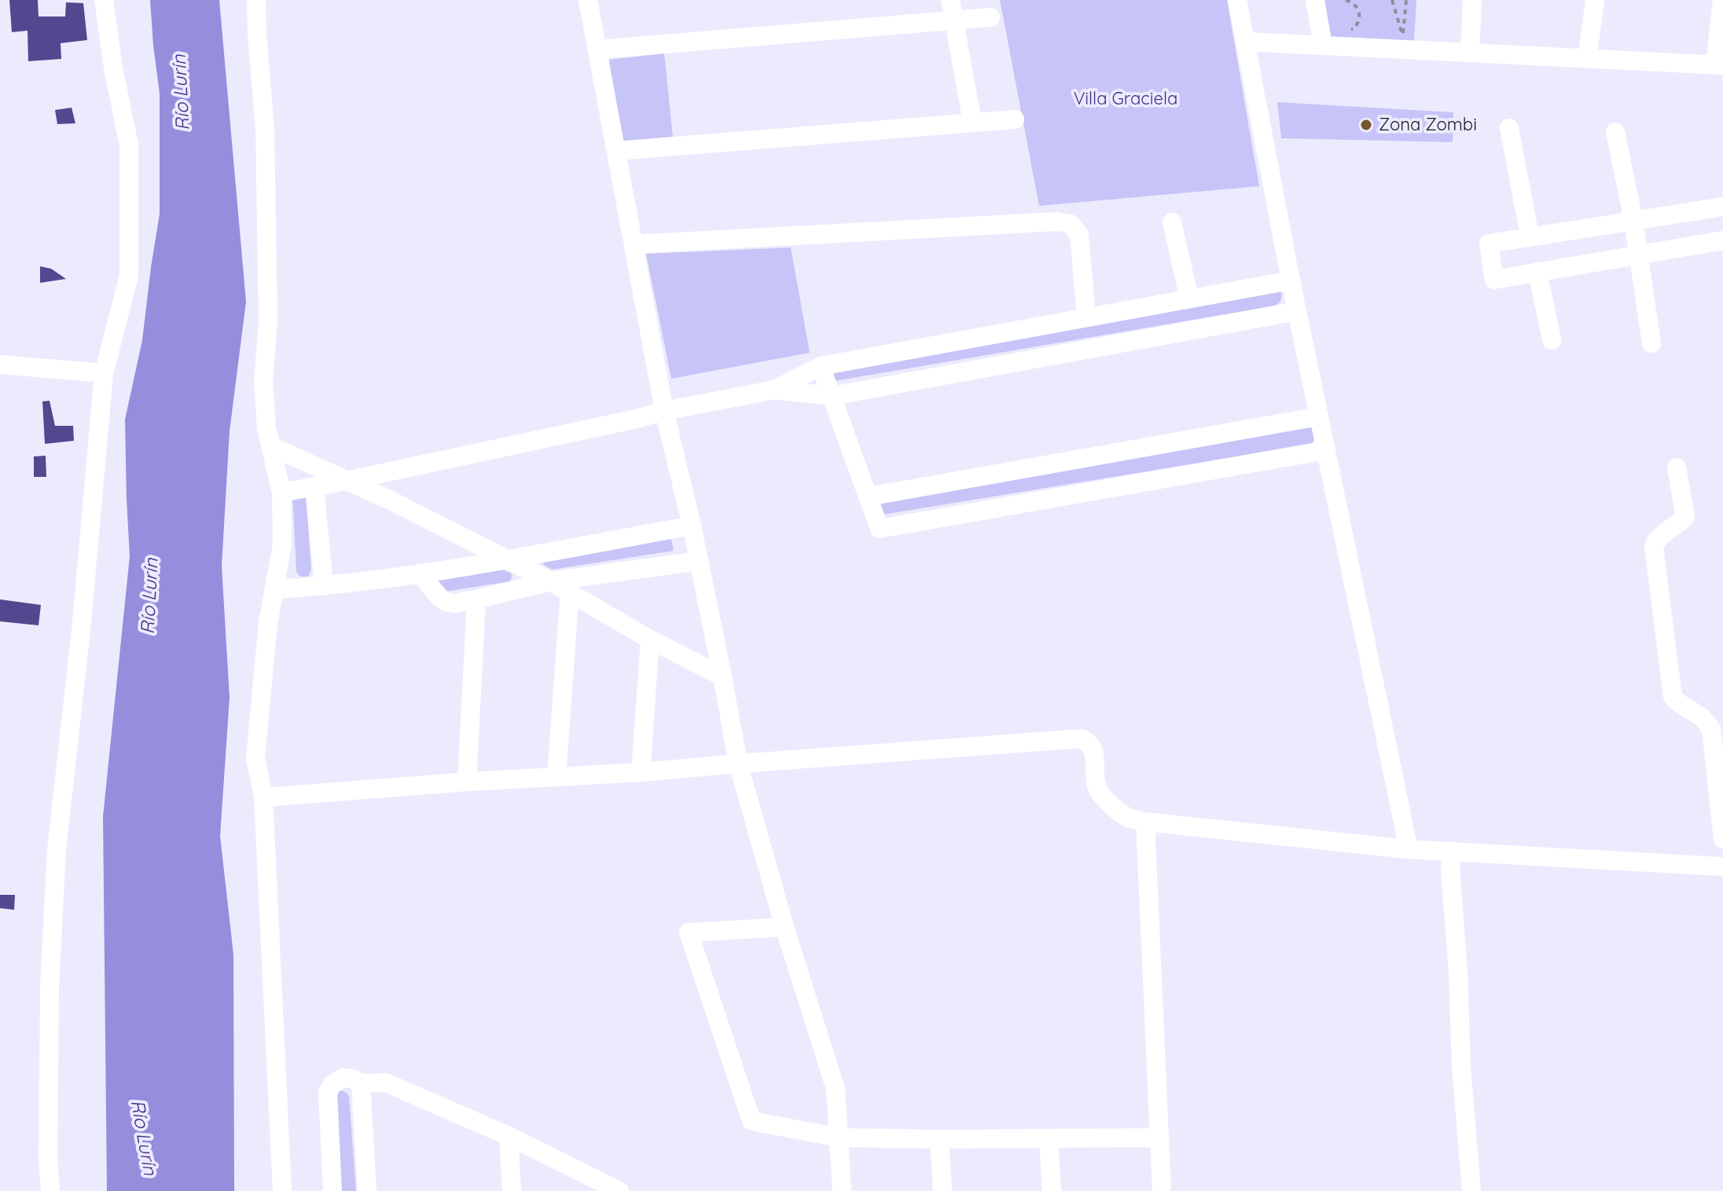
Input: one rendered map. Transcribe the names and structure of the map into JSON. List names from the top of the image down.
{
  "water": ["Río Lurín"],
  "parks": ["Villa Graciela"],
  "places": ["Zona Zombi"]
}
